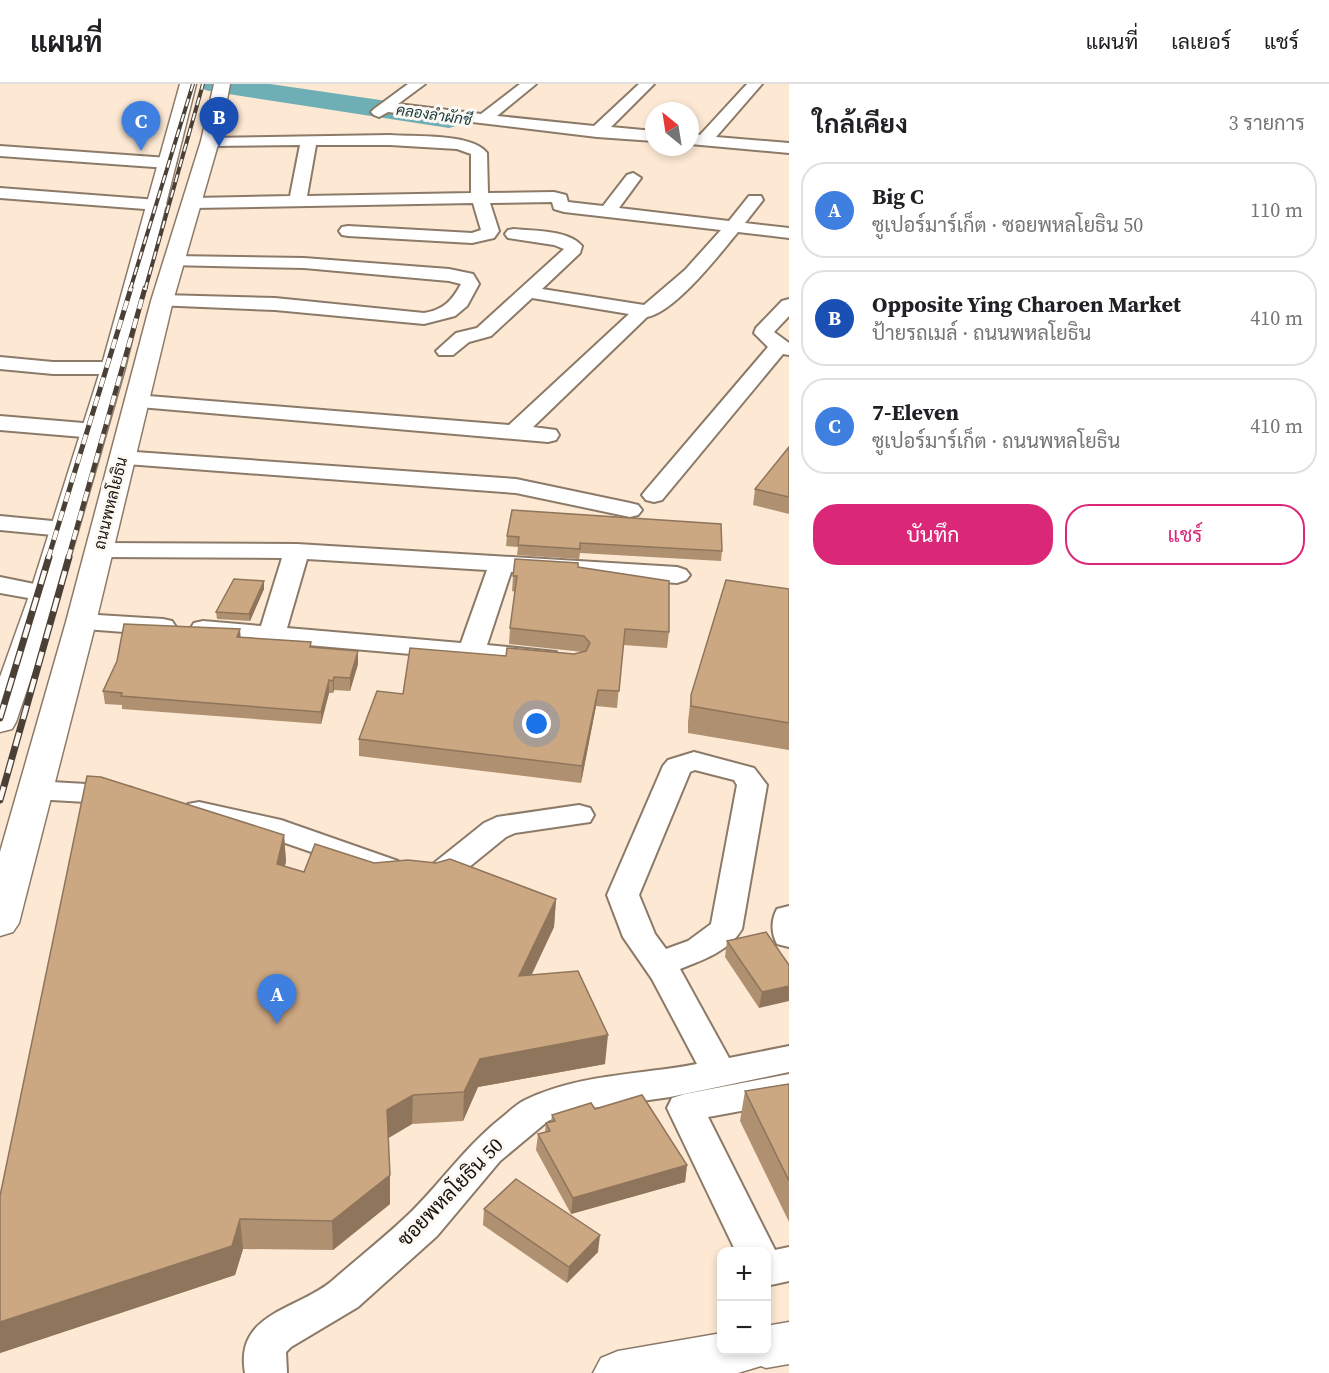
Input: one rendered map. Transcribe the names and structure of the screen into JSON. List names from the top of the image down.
{
  "streets": {
    "main road": ["ถนนพหลโยธิน"],
    "street": ["ซอยพหลโยธิน 50"]
  },
  "water": ["คลองลำผักชี"],
  "north": "top left",
  "page": {
    "header": "แผนที่",
    "nav": ["แผนที่", "เลเยอร์", "แชร์"],
    "heading": ["ใกล้เคียง", "3 รายการ"],
    "pins": ["B", "C", "A"],
    "list": [
      {
        "mark": "A",
        "name": "Big C",
        "note": "ซูเปอร์มาร์เก็ต · ซอยพหลโยธิน 50",
        "value": "110 m"
      },
      {
        "mark": "B",
        "name": "Opposite Ying Charoen Market",
        "note": "ป้ายรถเมล์ · ถนนพหลโยธิน",
        "value": "410 m"
      },
      {
        "mark": "C",
        "name": "7-Eleven",
        "note": "ซูเปอร์มาร์เก็ต · ถนนพหลโยธิน",
        "value": "410 m"
      }
    ],
    "buttons": ["บันทึก", "แชร์"],
    "map_buttons": ["+", "−"]
  }
}
